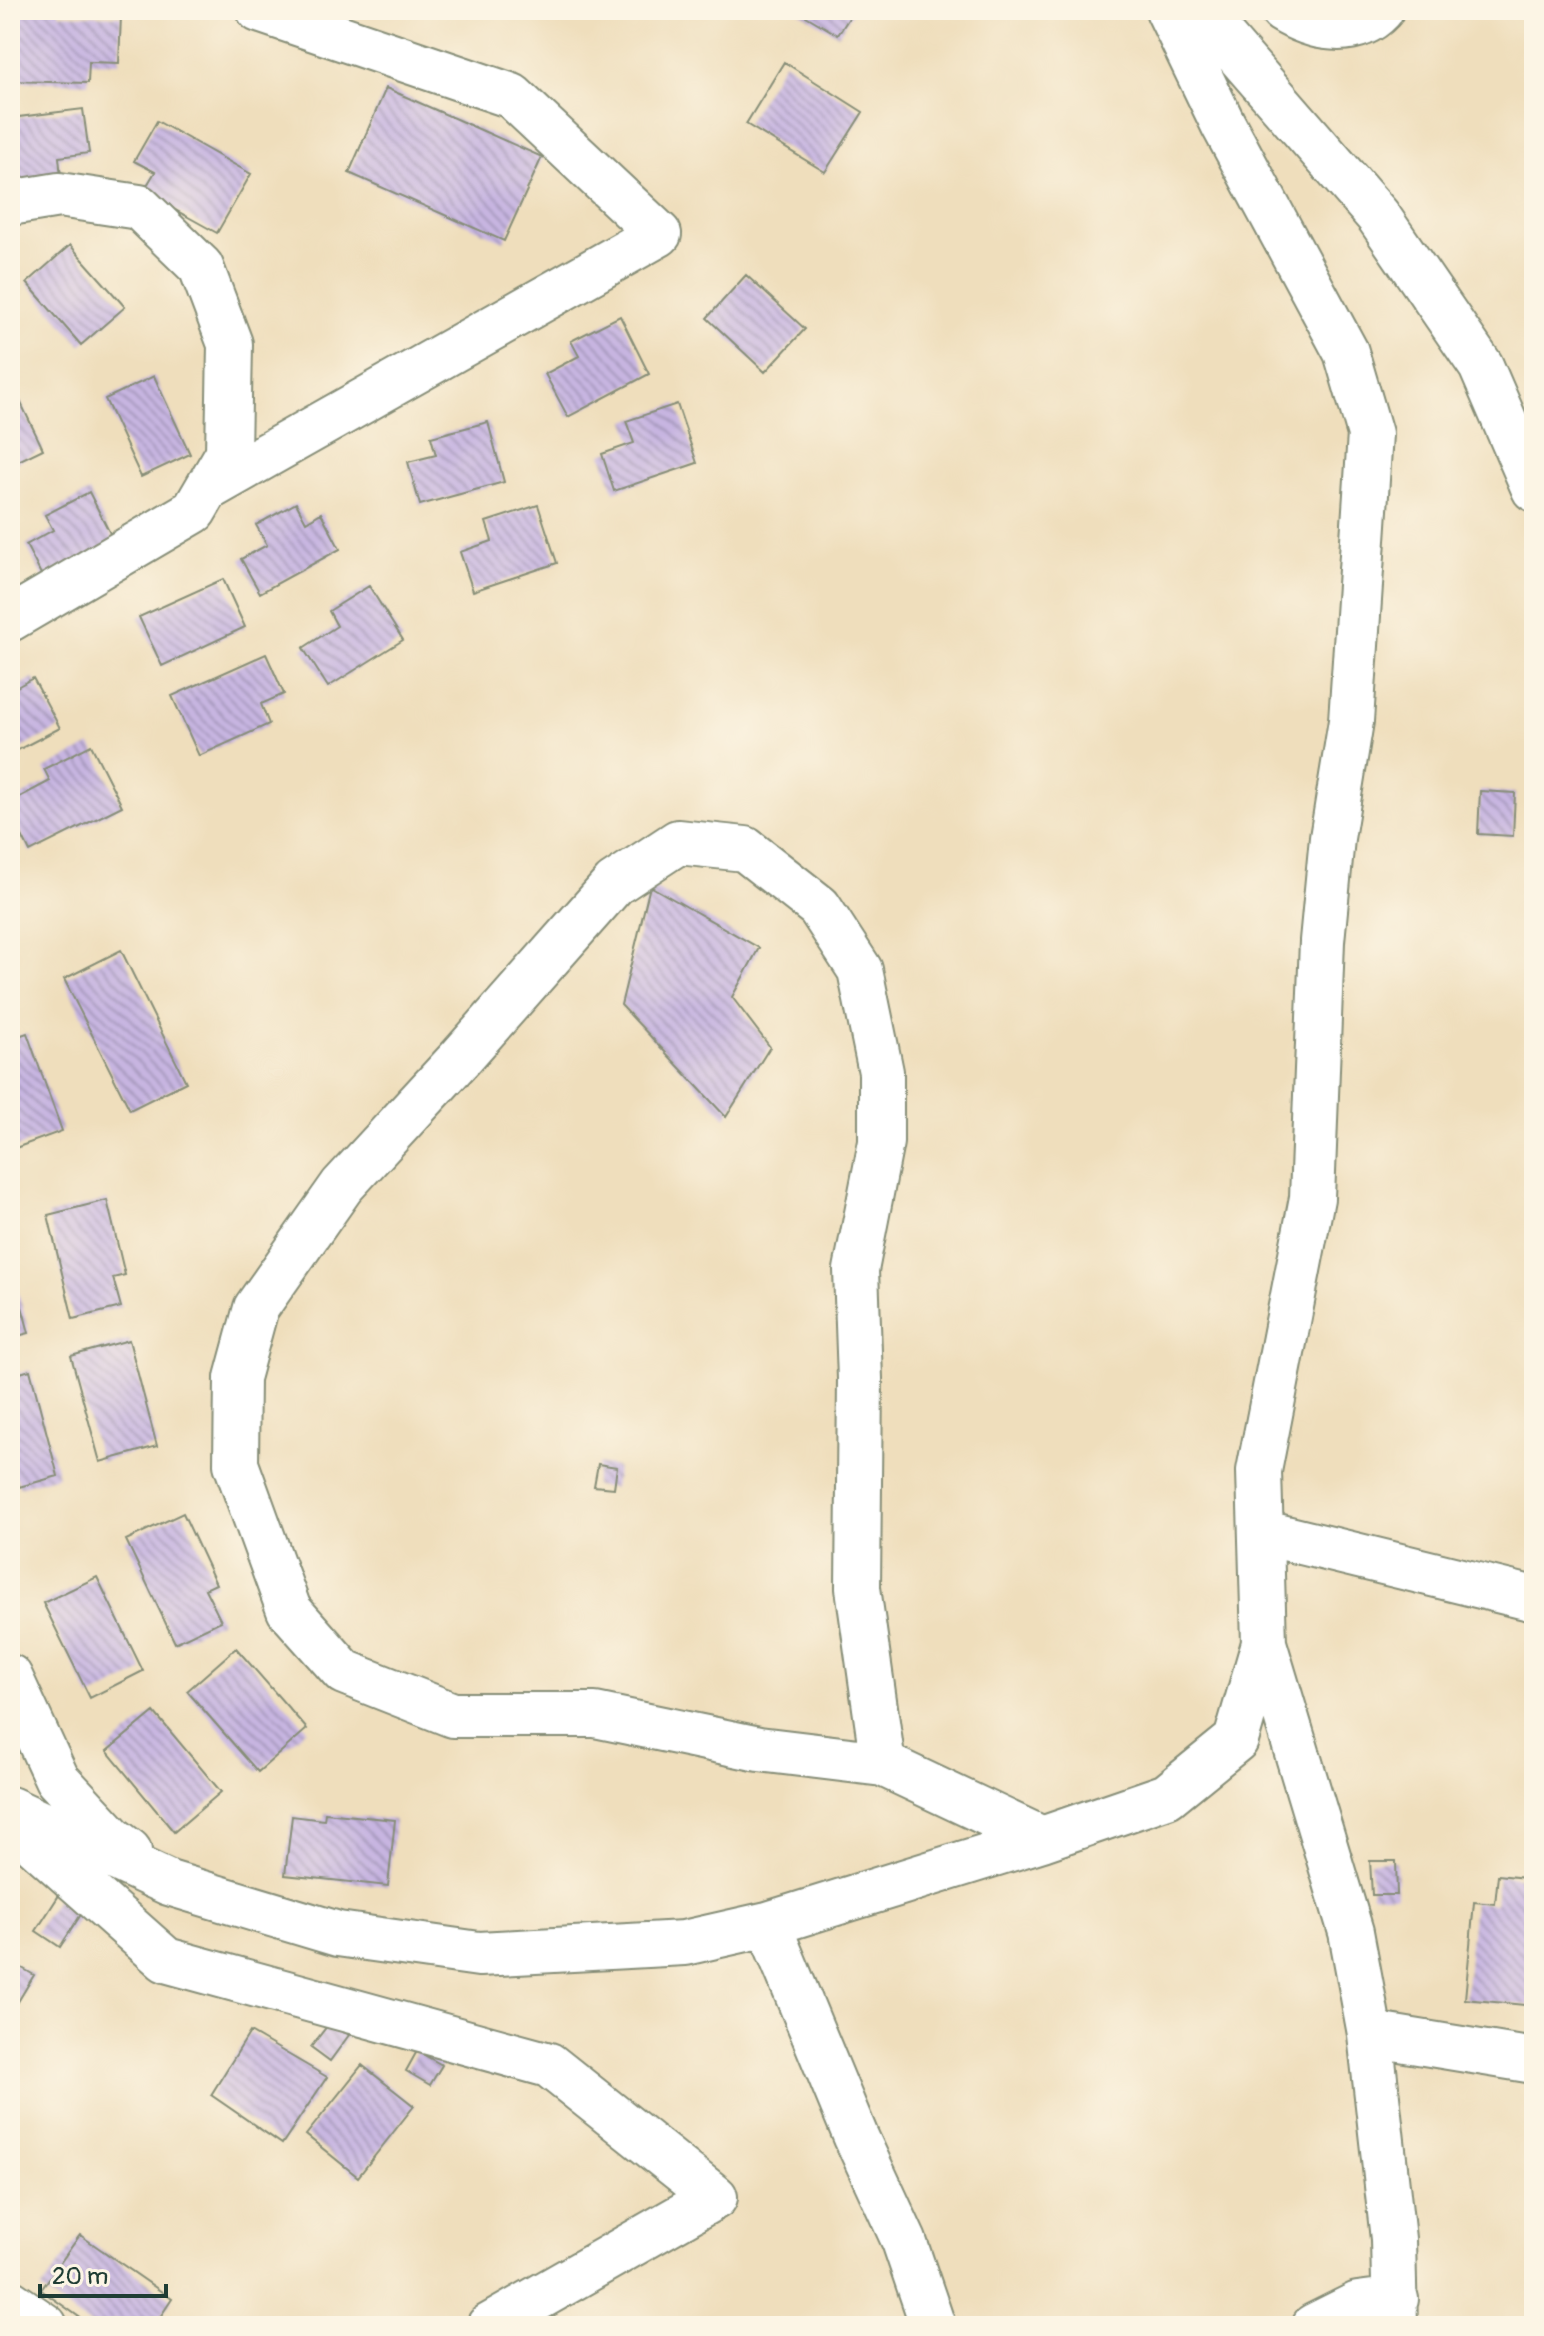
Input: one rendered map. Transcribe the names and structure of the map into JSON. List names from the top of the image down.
{
  "scale_bar": "20 m"
}
